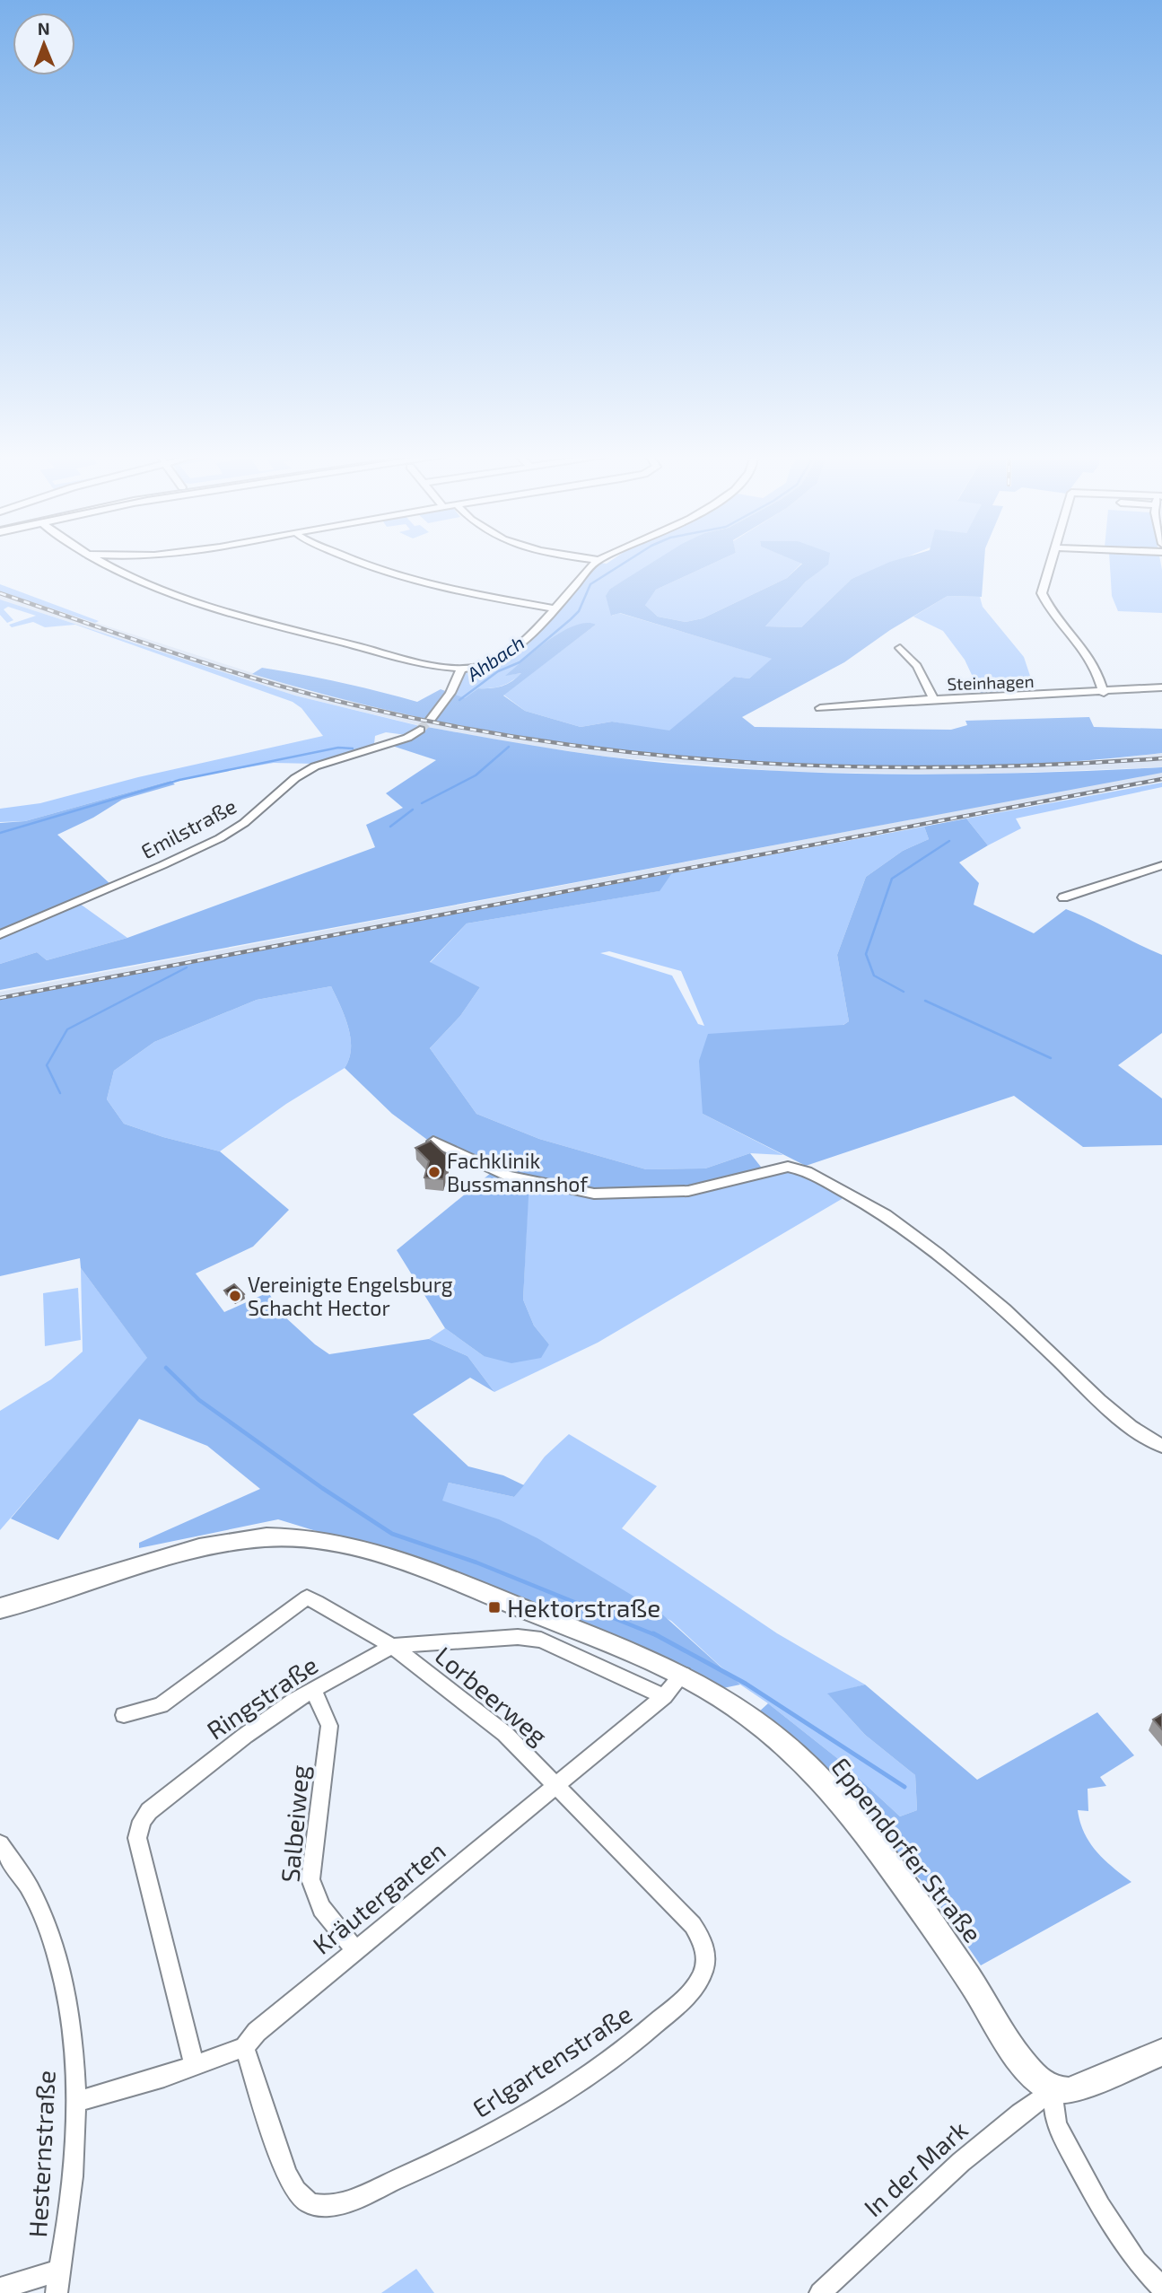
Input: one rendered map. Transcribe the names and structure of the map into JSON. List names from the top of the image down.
{
  "streets": {
    "main road": ["Eppendorfer Straße"],
    "street": [
      "Steinhagen",
      "Emilstraße",
      "Lorbeerweg",
      "Ringstraße",
      "Salbeiweg",
      "Kräutergarten",
      "Erlgartenstraße",
      "Hesternstraße",
      "In der Mark"
    ]
  },
  "crossings": [
    ["Lorbeerweg", "Ringstraße"],
    ["Lorbeerweg", "Kräutergarten"],
    ["Lorbeerweg", "Erlgartenstraße"],
    ["Ringstraße", "Salbeiweg"],
    ["Ringstraße", "Kräutergarten"],
    ["Salbeiweg", "Kräutergarten"],
    ["Eppendorfer Straße", "Kräutergarten"],
    ["Eppendorfer Straße", "In der Mark"],
    ["Kräutergarten", "Erlgartenstraße"],
    ["Kräutergarten", "Hesternstraße"]
  ],
  "water": ["Ahbach"],
  "places": {
    "other": ["Fachklinik Bussmannshof", "Vereinigte Engelsburg Schacht Hector"],
    "transit": ["Hektorstraße"]
  },
  "north": "top"
}
